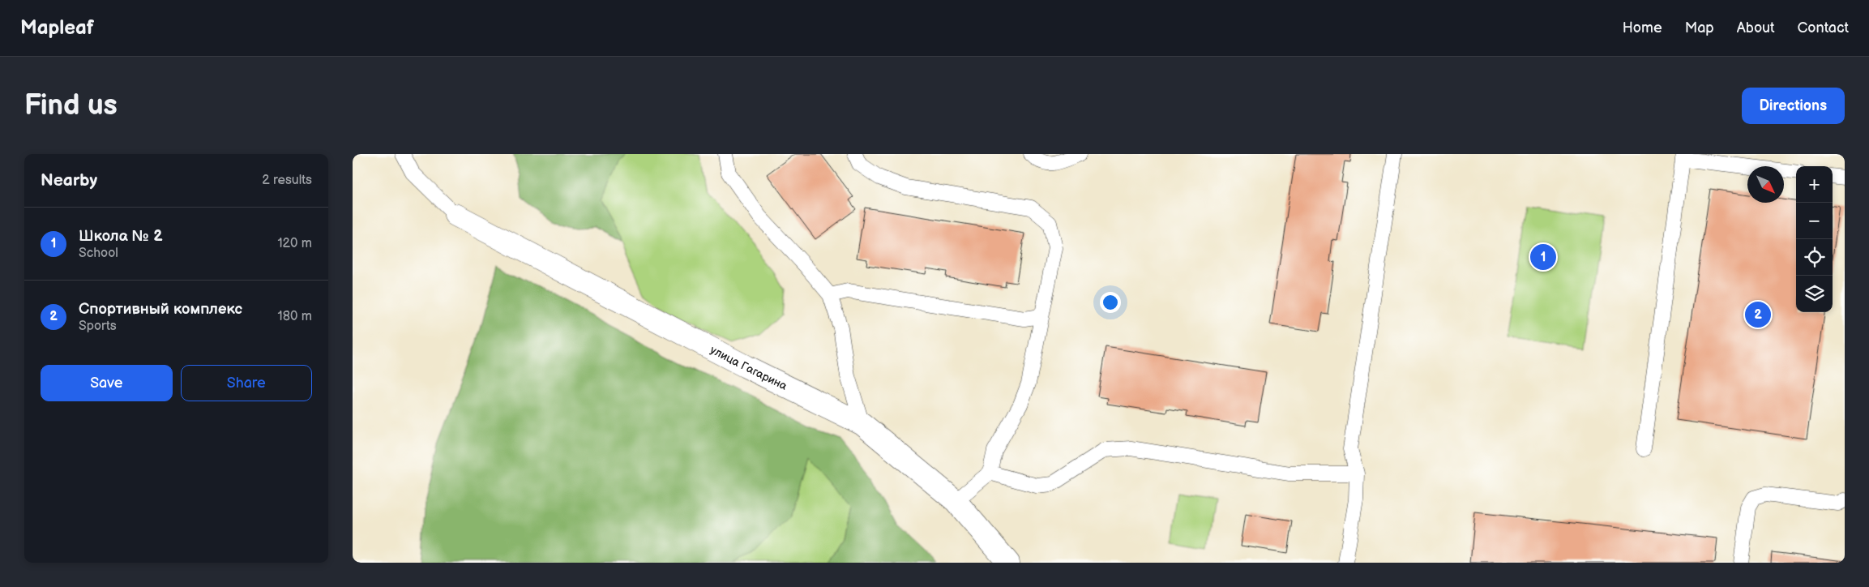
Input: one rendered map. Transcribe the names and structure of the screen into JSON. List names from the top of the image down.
{
  "streets": {
    "street": ["улица Гагарина"]
  },
  "north": "bottom right",
  "page": {
    "header": "Mapleaf",
    "nav": [
      "Home",
      "Map",
      "About",
      "Contact"
    ],
    "buttons": [
      "Directions",
      ["Save", "Share"]
    ],
    "title": "Find us",
    "heading": ["Nearby", "2 results"],
    "map_buttons": ["+", "−"],
    "list": [
      {
        "mark": "1",
        "name": "Школа № 2",
        "note": "School",
        "value": "120 m"
      },
      {
        "mark": "2",
        "name": "Спортивный комплекс",
        "note": "Sports",
        "value": "180 m"
      }
    ],
    "pins": ["1", "2"]
  }
}
